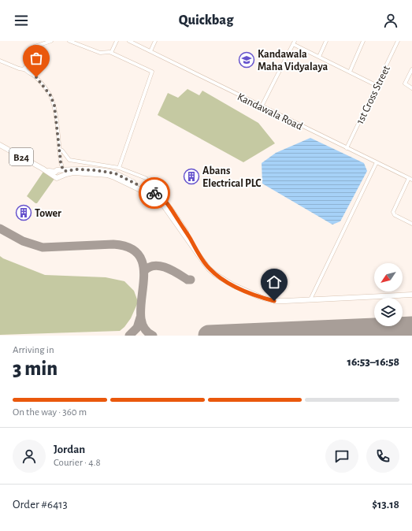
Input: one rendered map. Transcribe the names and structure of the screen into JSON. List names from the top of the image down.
{
  "streets": {
    "main road": ["B24"],
    "street": ["1st Cross Street", "Kandawala Road"]
  },
  "crossings": [
    ["1st Cross Street", "Kandawala Road"]
  ],
  "places": {
    "school or university": ["Kandawala Maha Vidyalaya"],
    "building": ["Abans Electrical PLC", "Tower"]
  },
  "north": "bottom left",
  "page": {
    "header": "Quickbag",
    "heading": ["3 min", "Arriving in", "16:53–16:58"],
    "panel": [
      "Jordan",
      "Courier · 4.8",
      "Order #6413",
      "$13.18"
    ],
    "bar": "On the way · 360 m"
  }
}
